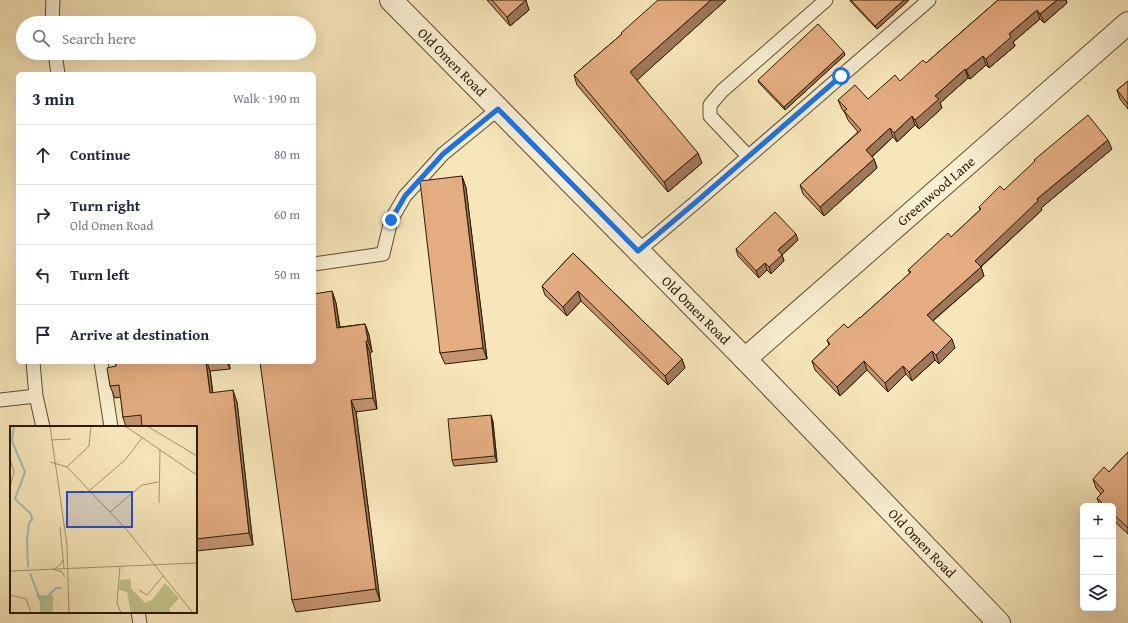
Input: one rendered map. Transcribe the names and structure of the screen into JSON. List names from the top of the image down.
{
  "streets": {
    "street": ["Old Omen Road", "Greenwood Lane"]
  },
  "crossings": [
    ["Old Omen Road", "Greenwood Lane"]
  ],
  "page": {
    "search": "Search here",
    "heading": ["3 min", "Walk · 190 m"],
    "list": [
      ["Continue", "80 m"],
      ["Turn right", "Old Omen Road", "60 m"],
      ["Turn left", "50 m"],
      "Arrive at destination"
    ],
    "map_buttons": ["+", "−"]
  }
}
